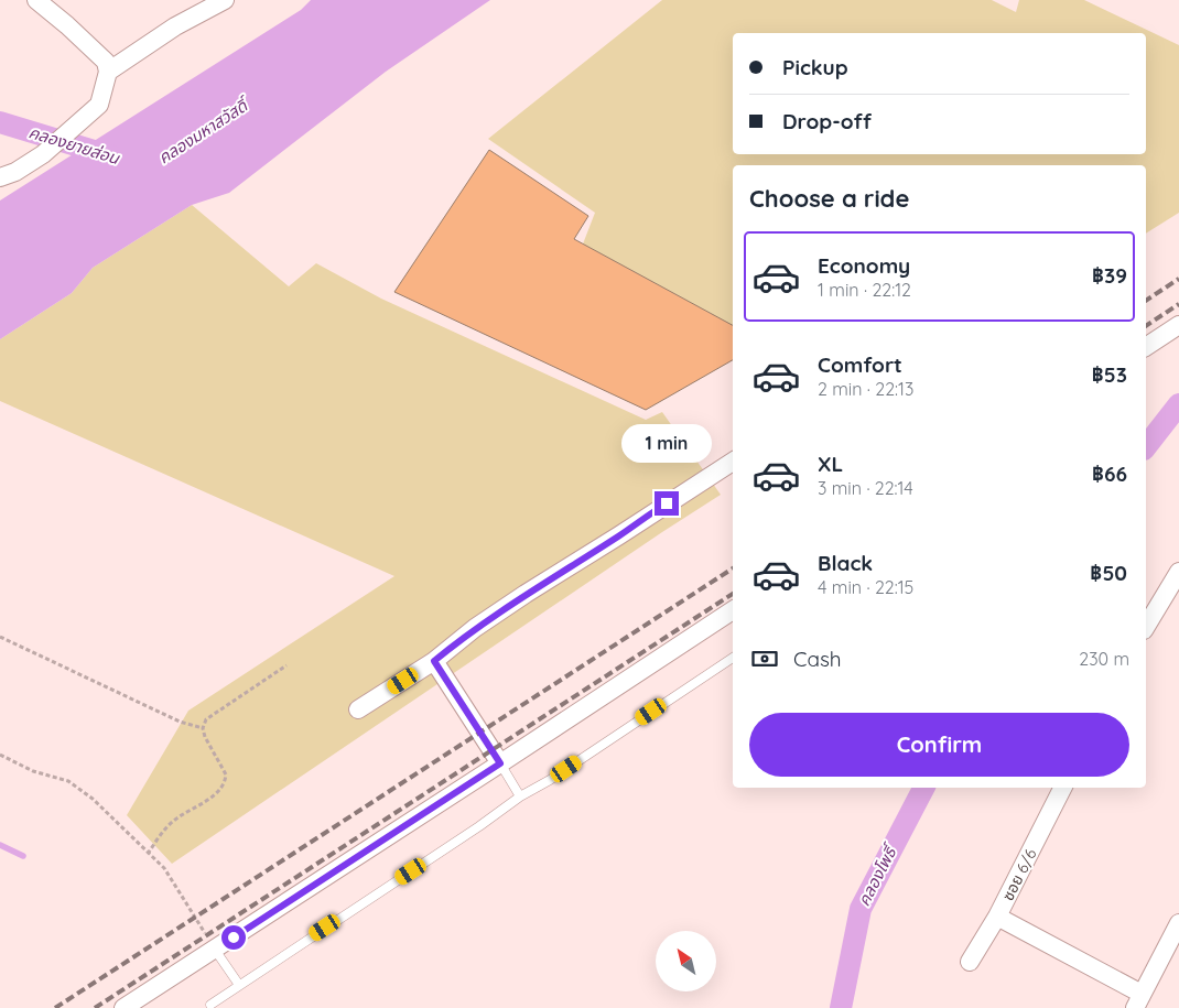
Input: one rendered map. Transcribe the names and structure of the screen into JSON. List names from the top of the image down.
{
  "streets": {
    "street": ["ซอย 6/6"]
  },
  "water": ["คลองมหาสวัสดิ์", "คลองยายส่อน", "คลองโพธิ์"],
  "north": "top left",
  "page": {
    "banner": ["Pickup", "Drop-off"],
    "heading": "Choose a ride",
    "list": [
      {
        "name": "Economy",
        "note": "1 min · 22:12",
        "value": "฿39"
      },
      {
        "name": "Comfort",
        "note": "2 min · 22:13",
        "value": "฿53"
      },
      {
        "name": "XL",
        "note": "3 min · 22:14",
        "value": "฿66"
      },
      {
        "name": "Black",
        "note": "4 min · 22:15",
        "value": "฿50"
      }
    ],
    "bubble": "1 min",
    "pay": ["Cash", "230 m"],
    "buttons": "Confirm"
  }
}
